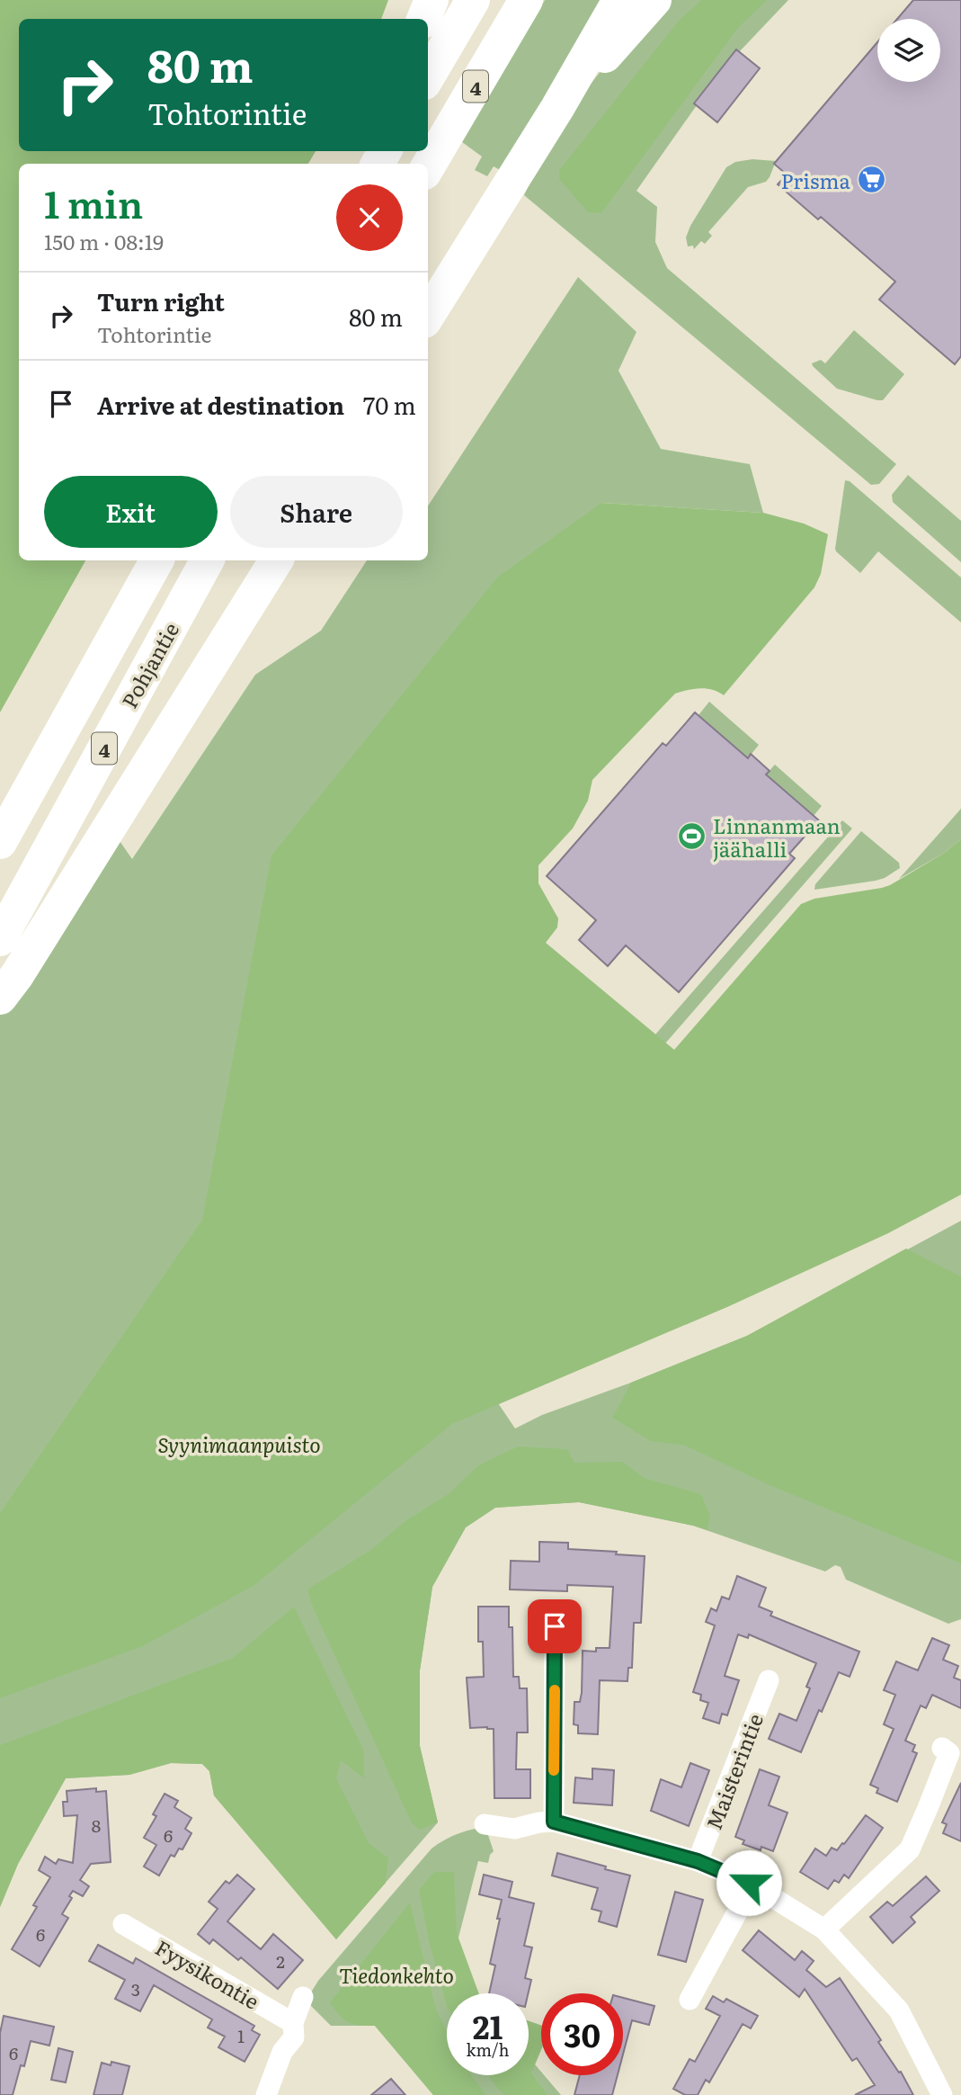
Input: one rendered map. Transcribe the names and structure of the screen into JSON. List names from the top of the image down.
{
  "streets": {
    "highway": ["4", "Pohjantie"],
    "street": ["Maisterintie", "Fyysikontie"]
  },
  "parks": ["Syynimaanpuisto", "Tiedonkehto"],
  "places": {
    "supermarket": ["Prisma"],
    "sports": ["Linnanmaan jäähalli"]
  },
  "house_numbers": [
    "8",
    "6",
    "6",
    "2",
    "3",
    "1",
    "6"
  ],
  "page": {
    "turn": ["80 m", "Tohtorintie"],
    "heading": ["1 min", "150 m · 08:19"],
    "list": [
      {
        "name": "Turn right",
        "note": "Tohtorintie",
        "value": "80 m"
      },
      {
        "name": "Arrive at destination",
        "value": "70 m"
      }
    ],
    "buttons": ["Exit", "Share"],
    "speed": "21 km/h",
    "limit": "30"
  }
}
